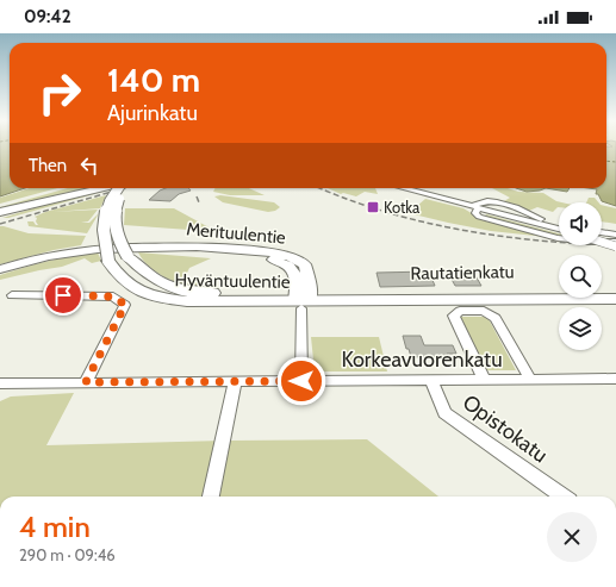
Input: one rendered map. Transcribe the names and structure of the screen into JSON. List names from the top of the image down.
{
  "streets": {
    "highway": ["Rautatienkatu", "Hyväntuulentie"],
    "main road": ["Merituulentie"],
    "street": ["Korkeavuorenkatu", "Opistokatu"]
  },
  "crossings": [
    ["Merituulentie", "Rautatienkatu"],
    ["Merituulentie", "Hyväntuulentie"],
    ["Rautatienkatu", "Hyväntuulentie"],
    ["Korkeavuorenkatu", "Opistokatu"]
  ],
  "places": {
    "transit": ["Kotka"]
  },
  "page": {
    "status": "09:42",
    "turn": ["140 m", "Ajurinkatu"],
    "then": "Then",
    "heading": ["4 min", "290 m · 09:46"]
  }
}
